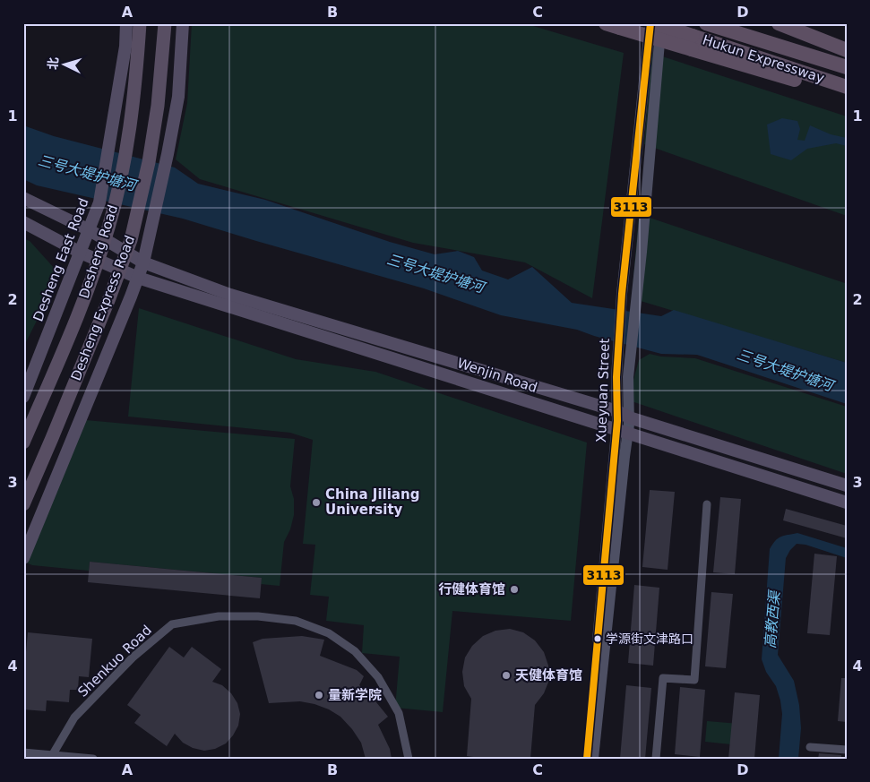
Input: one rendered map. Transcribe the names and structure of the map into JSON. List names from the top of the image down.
{
  "streets": {
    "highway": ["Hukun Expressway", "Desheng Road", "Desheng Express Road"],
    "main road": ["Desheng East Road", "Wenjin Road", "Xueyuan Street"],
    "street": ["Shenkuo Road"]
  },
  "crossings": [
    ["Desheng East Road", "Wenjin Road"],
    ["Wenjin Road", "Xueyuan Street"]
  ],
  "water": ["三号大堤护塘河", "高教西渠"],
  "places": [
    "China Jiliang University",
    "行健体育馆",
    "学源街文津路口",
    "天健体育馆",
    "量新学院"
  ],
  "lines": ["transit line 3113"],
  "north": "left",
  "grid": {
    "columns": [
      "A",
      "B",
      "C",
      "D"
    ],
    "rows": [
      "1",
      "2",
      "3",
      "4"
    ]
  }
}
